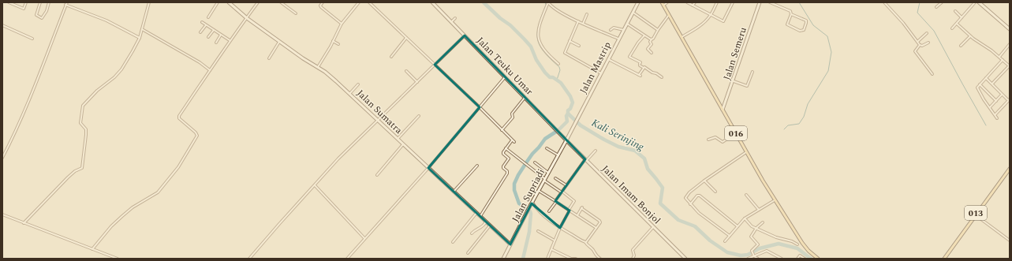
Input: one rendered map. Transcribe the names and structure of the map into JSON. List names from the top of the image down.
{
  "streets": {
    "main road": [
      "Jalan Semeru",
      "Jalan Teuku Umar",
      "Jalan Mastrip",
      "Jalan Sumatra",
      "016",
      "Jalan Imam Bonjol",
      "Jalan Supriadi",
      "013"
    ]
  },
  "crossings": [
    ["Jalan Semeru", "016"],
    ["Jalan Teuku Umar", "Jalan Mastrip"],
    ["Jalan Teuku Umar", "Jalan Imam Bonjol"],
    ["Jalan Teuku Umar", "Jalan Supriadi"],
    ["Jalan Mastrip", "Jalan Imam Bonjol"],
    ["Jalan Mastrip", "Jalan Supriadi"],
    ["Jalan Sumatra", "Jalan Supriadi"],
    ["Jalan Imam Bonjol", "Jalan Supriadi"]
  ],
  "water": ["Kali Serinjing"]
}
